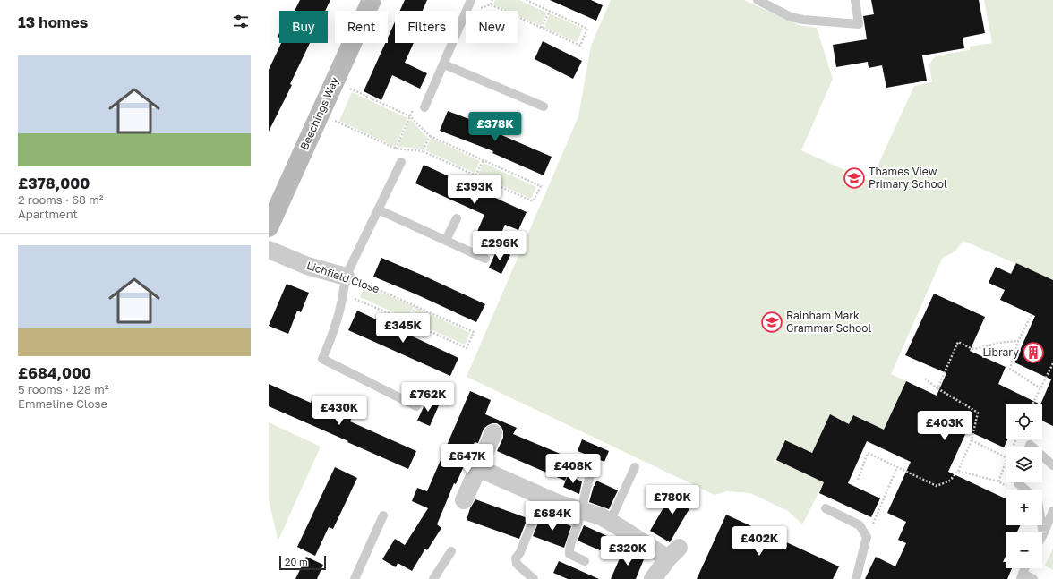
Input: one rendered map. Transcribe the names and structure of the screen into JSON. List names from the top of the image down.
{
  "streets": {
    "street": ["Beechings Way", "Lichfield Close"]
  },
  "places": {
    "school or university": ["Thames View Primary School", "Rainham Mark Grammar School"],
    "building": ["Library"]
  },
  "scale_bar": "20 m",
  "page": {
    "heading": "13 homes",
    "chip": [
      "Buy",
      "Rent",
      "Filters",
      "New"
    ],
    "list": [
      {
        "name": "£378,000",
        "note": "2 rooms · 68 m² · Apartment"
      },
      {
        "name": "£684,000",
        "note": "5 rooms · 128 m² · Emmeline Close"
      }
    ],
    "price": [
      "£378K",
      "£393K",
      "£296K",
      "£345K",
      "£762K",
      "£430K",
      "£403K",
      "£647K",
      "£408K",
      "£780K",
      "£684K",
      "£402K",
      "£320K"
    ],
    "map_buttons": ["+", "−"],
    "scale": "20 m"
  }
}
